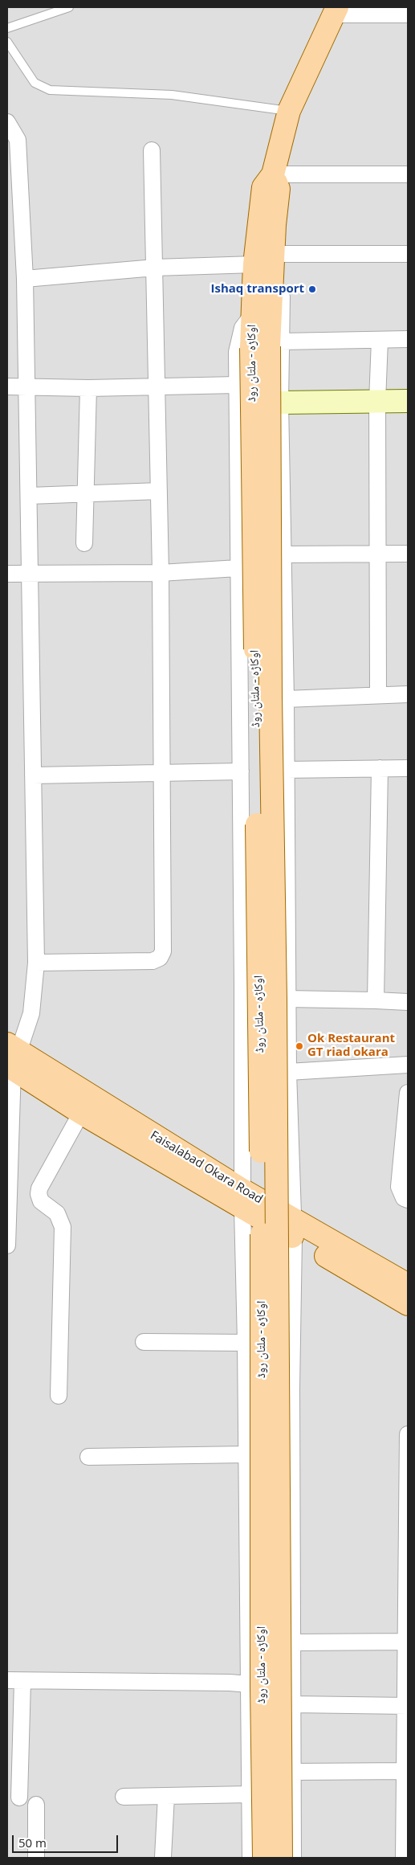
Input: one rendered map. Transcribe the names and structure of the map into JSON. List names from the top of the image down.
{
  "streets": {
    "main road": ["اوکاڑہ - ملتان روڈ", "Faisalabad Okara Road"]
  },
  "places": ["Ishaq transport", "Ok Restaurant GT riad okara"],
  "scale_bar": "50 m"
}
